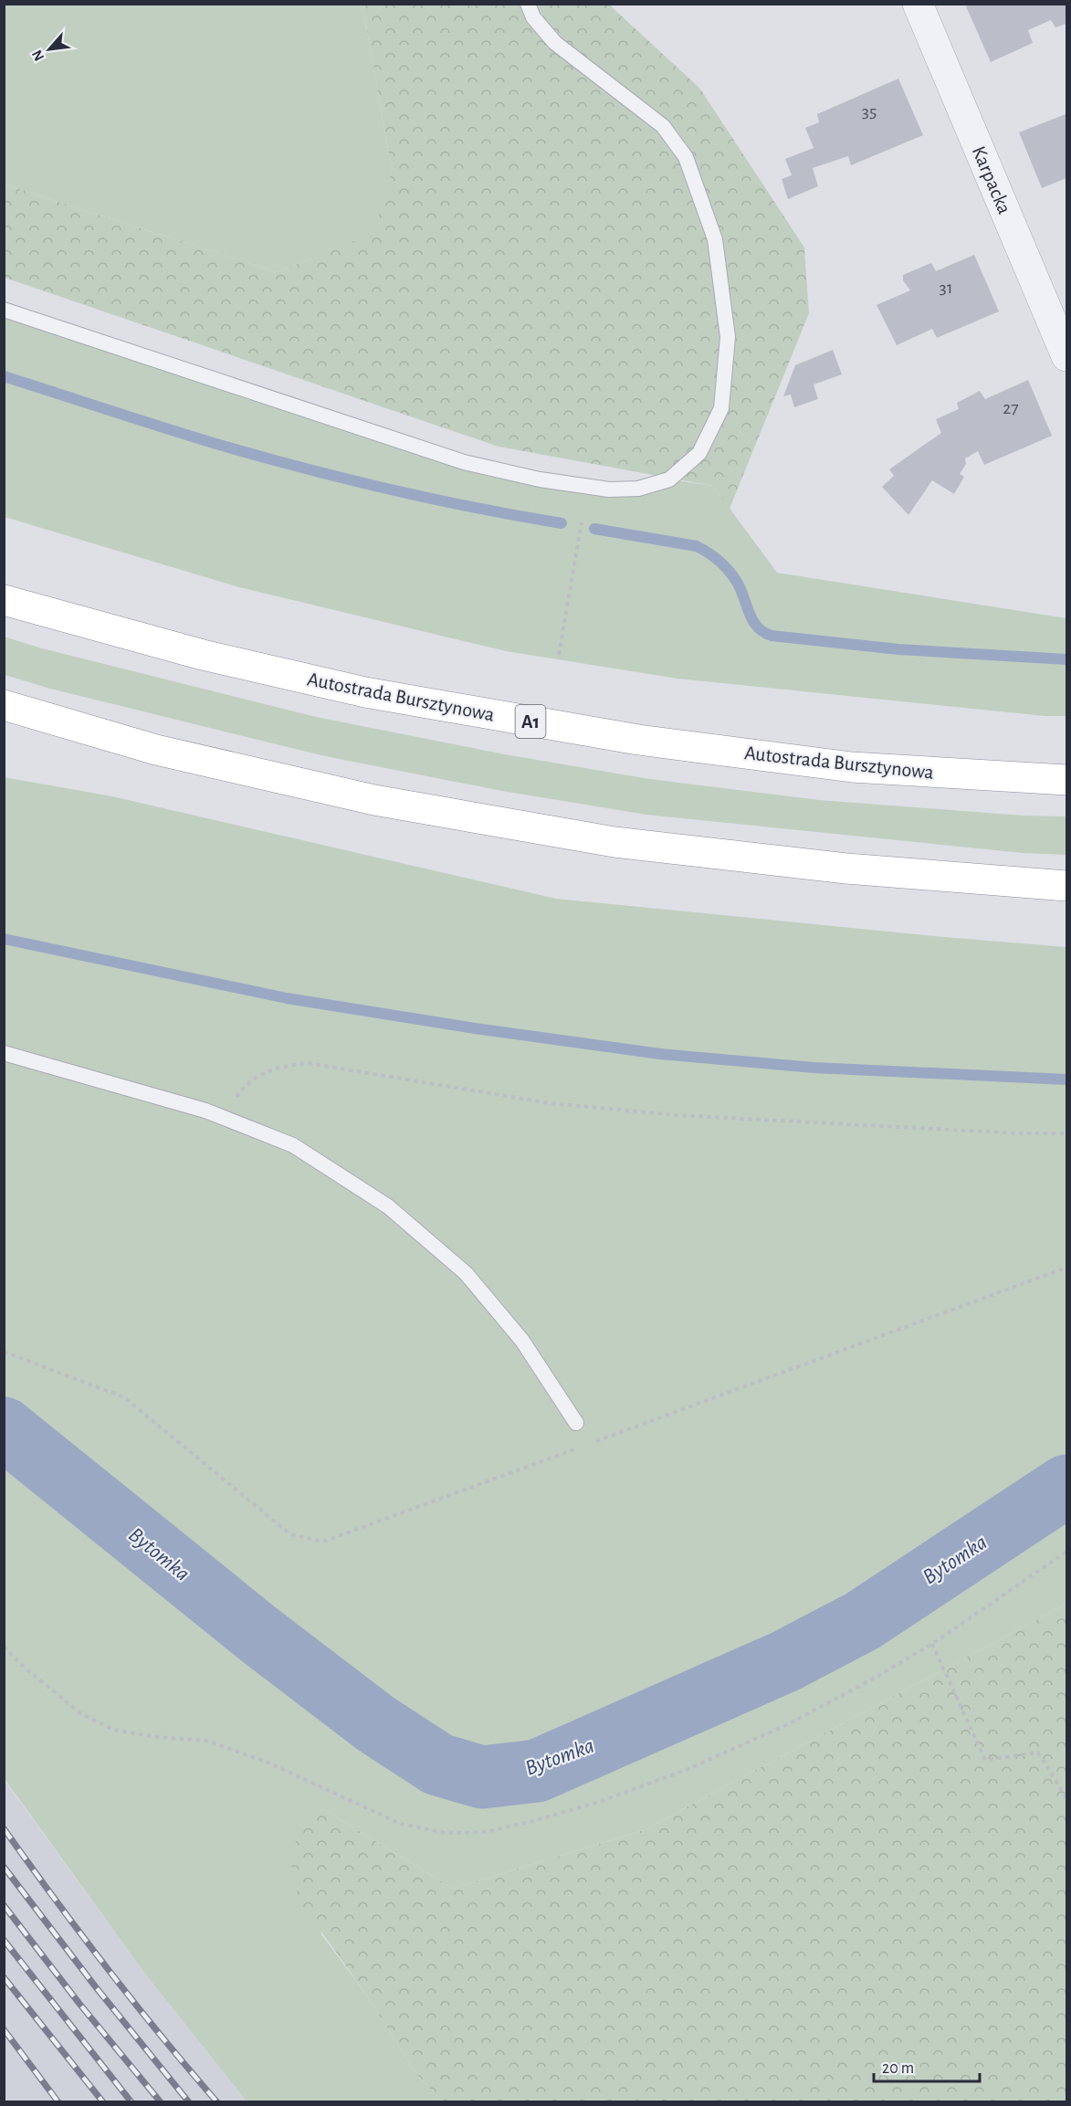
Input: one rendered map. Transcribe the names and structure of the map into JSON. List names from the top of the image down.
{
  "streets": {
    "highway": ["Autostrada Bursztynowa", "A1"],
    "street": ["Karpacka"]
  },
  "water": ["Bytomka"],
  "house_numbers": ["35", "31", "27"],
  "scale_bar": "20 m",
  "north": "bottom left"
}
